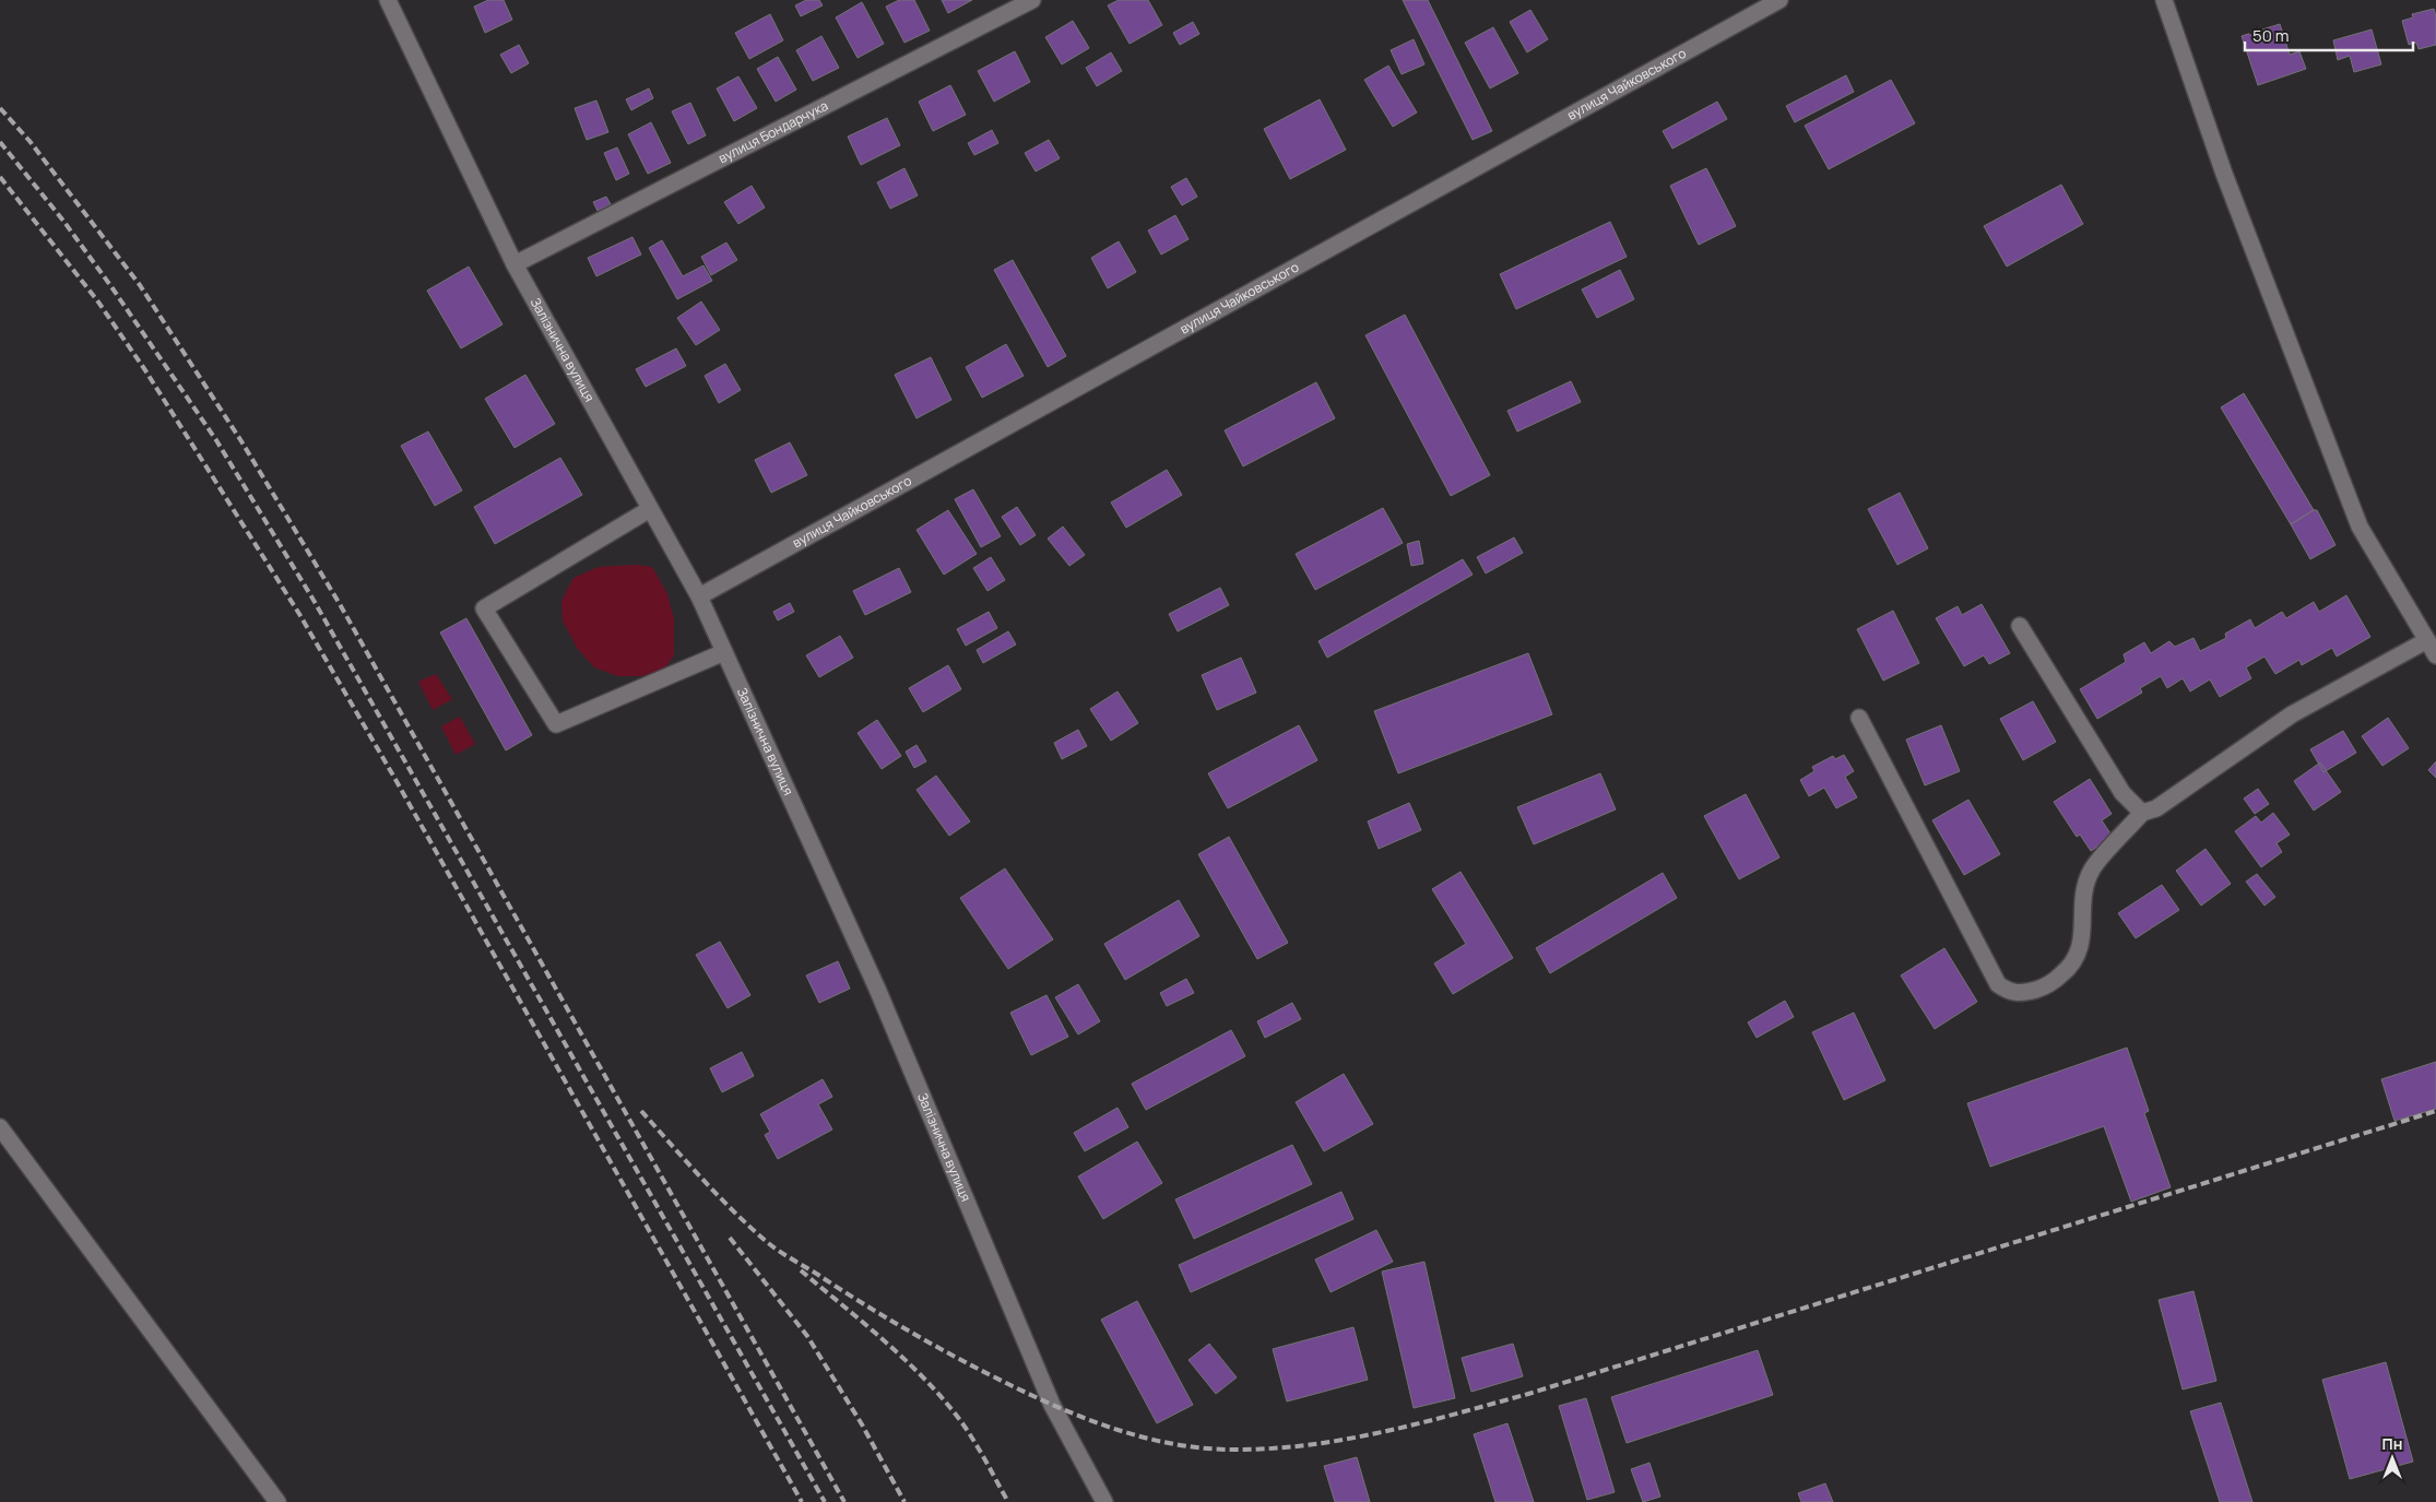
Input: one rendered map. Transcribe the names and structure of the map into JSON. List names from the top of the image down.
{
  "streets": {
    "street": ["вулиця Чайковського", "вулиця Бондарчука", "Залізнична вулиця"]
  },
  "crossings": [
    ["вулиця Чайковського", "Залізнична вулиця"],
    ["вулиця Бондарчука", "Залізнична вулиця"]
  ],
  "scale_bar": "50 m",
  "north": "top"
}
